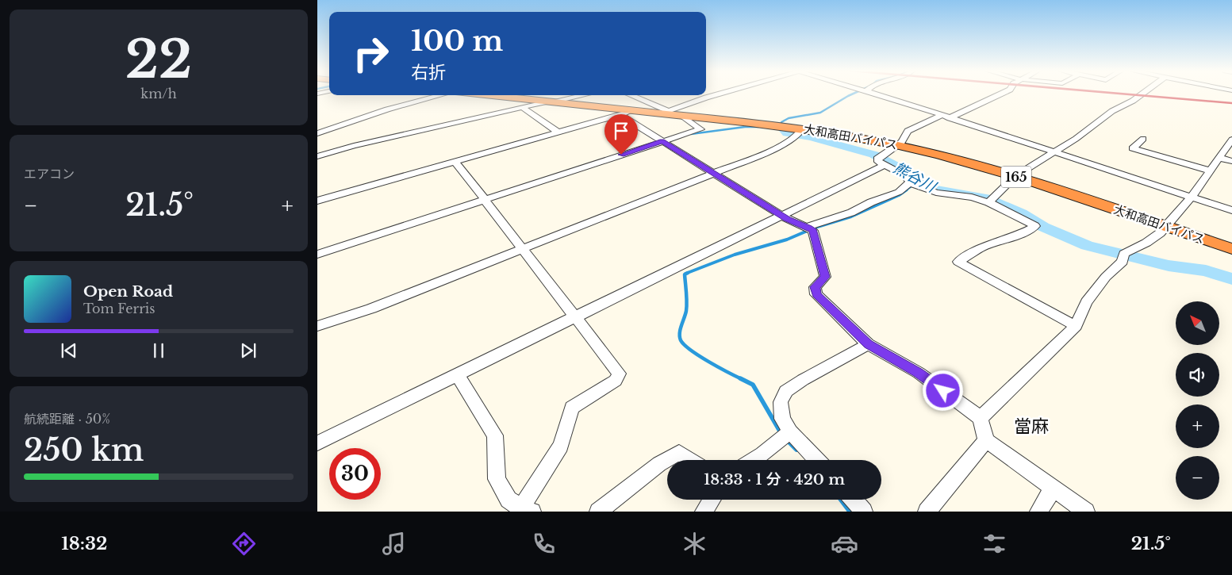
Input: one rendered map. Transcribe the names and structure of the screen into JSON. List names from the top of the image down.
{
  "streets": {
    "highway": ["大和高田バイパス", "165"]
  },
  "districts": ["當麻"],
  "water": ["熊谷川"],
  "north": "top left",
  "page": {
    "tile": [
      ["22", "km/h"],
      "エアコン",
      ["航続距離 · 50%", "250 km"]
    ],
    "turn": ["100 m", "右折"],
    "heat": ["−", "21.5°", "+"],
    "song": ["Open Road", "Tom Ferris"],
    "map_buttons": ["+", "−"],
    "limit": "30",
    "trip": "18:33 · 1 分 · 420 m",
    "tabs": ["18:32", "21.5°"]
  }
}
